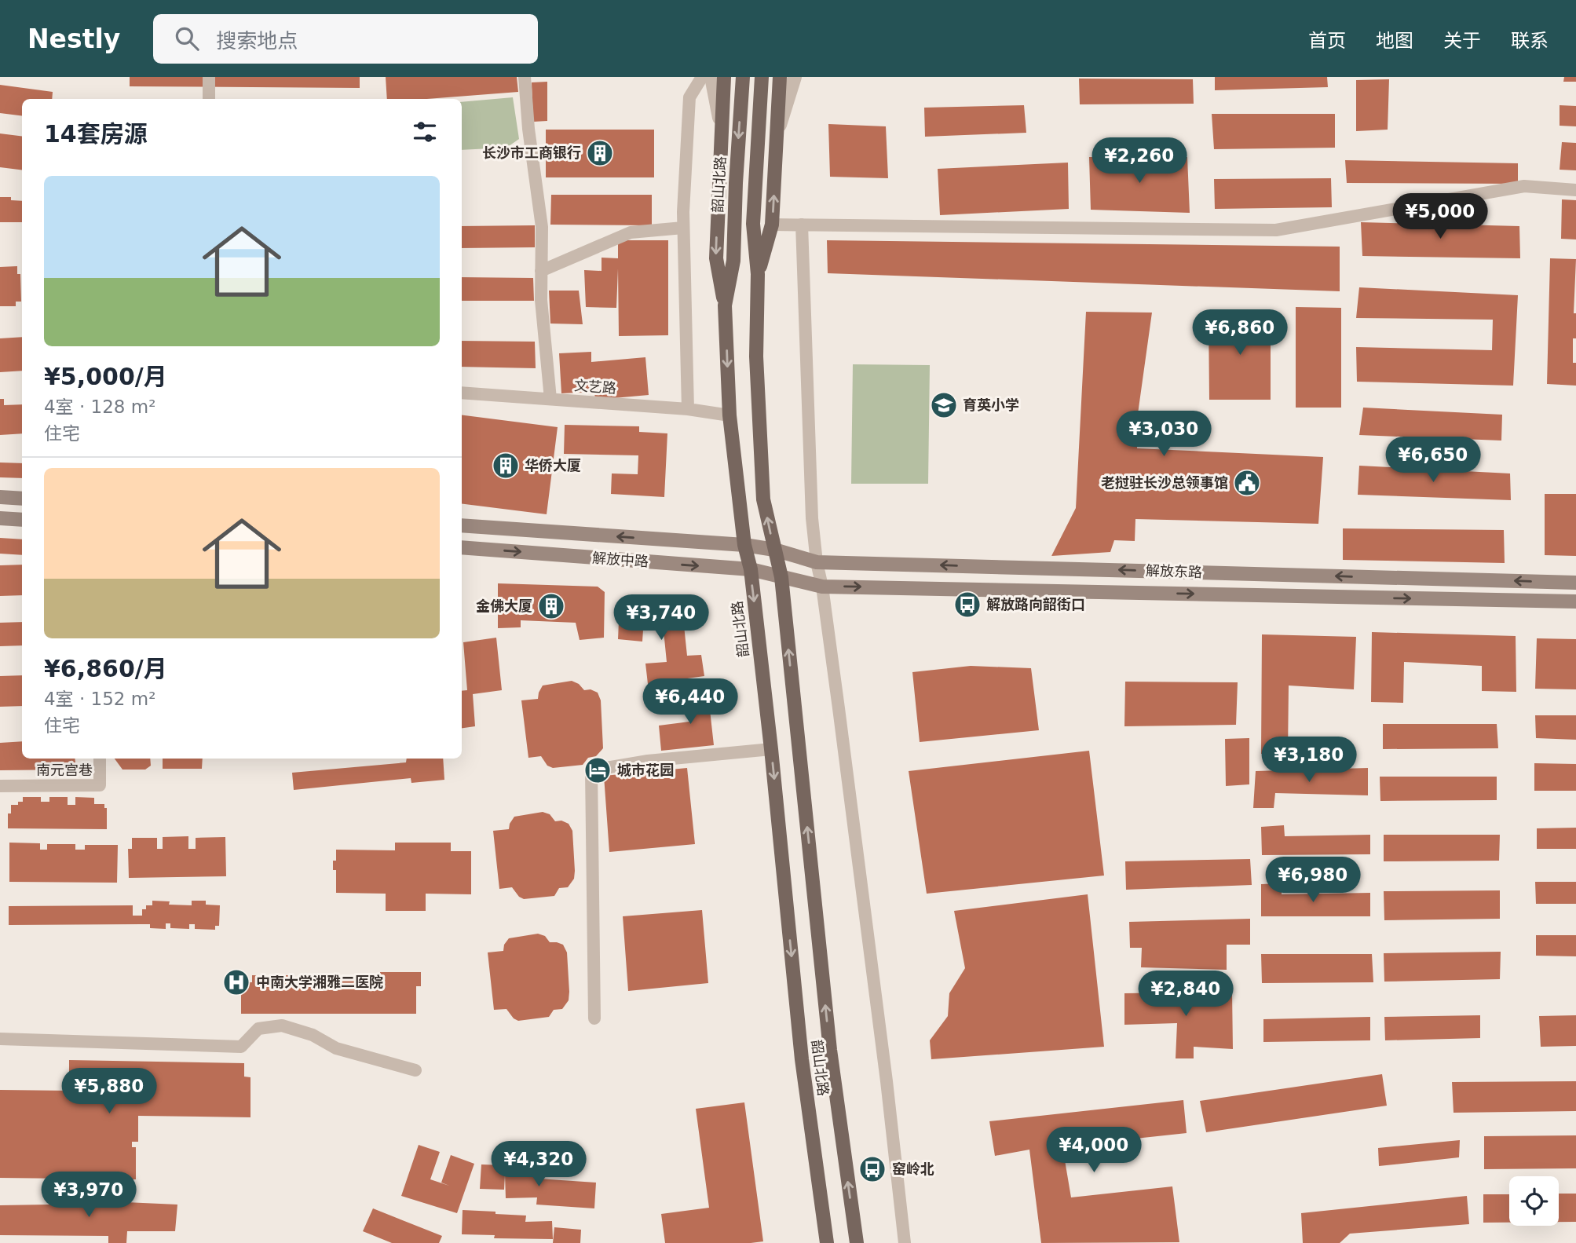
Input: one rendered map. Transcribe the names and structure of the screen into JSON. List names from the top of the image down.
{
  "streets": {
    "main road": ["韶山北路", "解放中路", "解放东路"],
    "street": ["文艺路", "南元宫巷"]
  },
  "crossings": [
    ["韶山北路", "文艺路"],
    ["韶山北路", "解放中路"],
    ["韶山北路", "解放东路"],
    ["解放中路", "解放东路"]
  ],
  "places": {
    "building": ["长沙市工商银行", "华侨大厦", "金佛大厦"],
    "school or university": ["育英小学"],
    "public building": ["老挝驻长沙总领事馆"],
    "bus stop": ["解放路向韶街口", "窑岭北"],
    "hotel": ["城市花园"],
    "hospital": ["中南大学湘雅二医院"]
  },
  "page": {
    "header": "Nestly",
    "search": "搜索地点",
    "nav": [
      "首页",
      "地图",
      "关于",
      "联系"
    ],
    "heading": "14套房源",
    "price": [
      "¥2,260",
      "¥5,000",
      "¥6,860",
      "¥3,030",
      "¥6,650",
      "¥3,740",
      "¥6,440",
      "¥3,180",
      "¥6,980",
      "¥2,840",
      "¥5,880",
      "¥4,000",
      "¥4,320",
      "¥3,970"
    ],
    "list": [
      {
        "name": "¥5,000/月",
        "note": "4室 · 128 m² · 住宅"
      },
      {
        "name": "¥6,860/月",
        "note": "4室 · 152 m² · 住宅"
      }
    ]
  }
}
